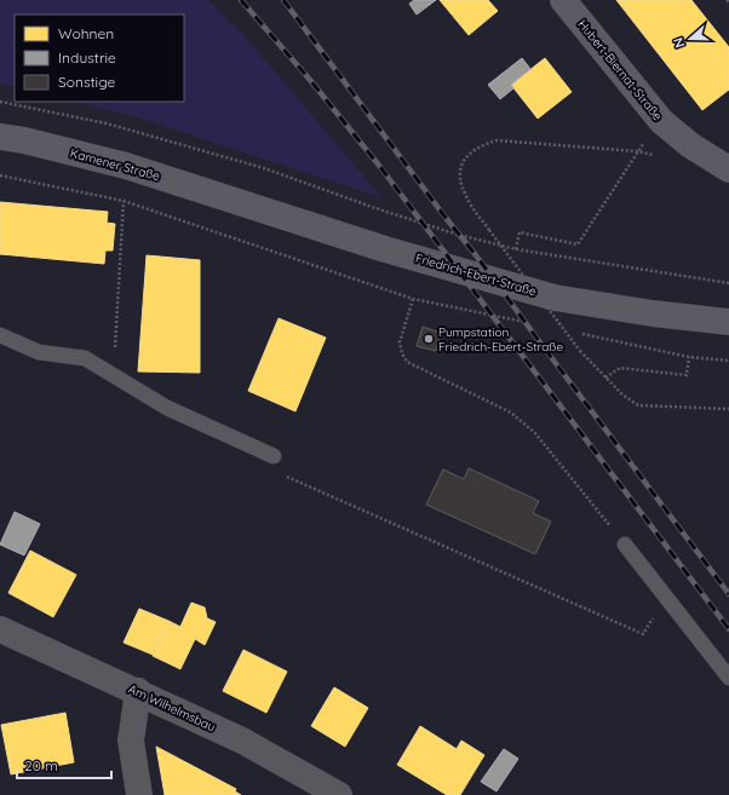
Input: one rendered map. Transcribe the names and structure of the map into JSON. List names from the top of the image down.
{
  "streets": {
    "main road": ["Hubert-Biernat-Straße", "Kamener Straße", "Friedrich-Ebert-Straße"],
    "street": ["Am Wilhelmsbau"]
  },
  "crossings": [
    ["Kamener Straße", "Friedrich-Ebert-Straße"]
  ],
  "places": ["Pumpstation Friedrich-Ebert-Straße"],
  "legend": ["Wohnen", "Industrie", "Sonstige"],
  "scale_bar": "20 m",
  "north": "left"
}
